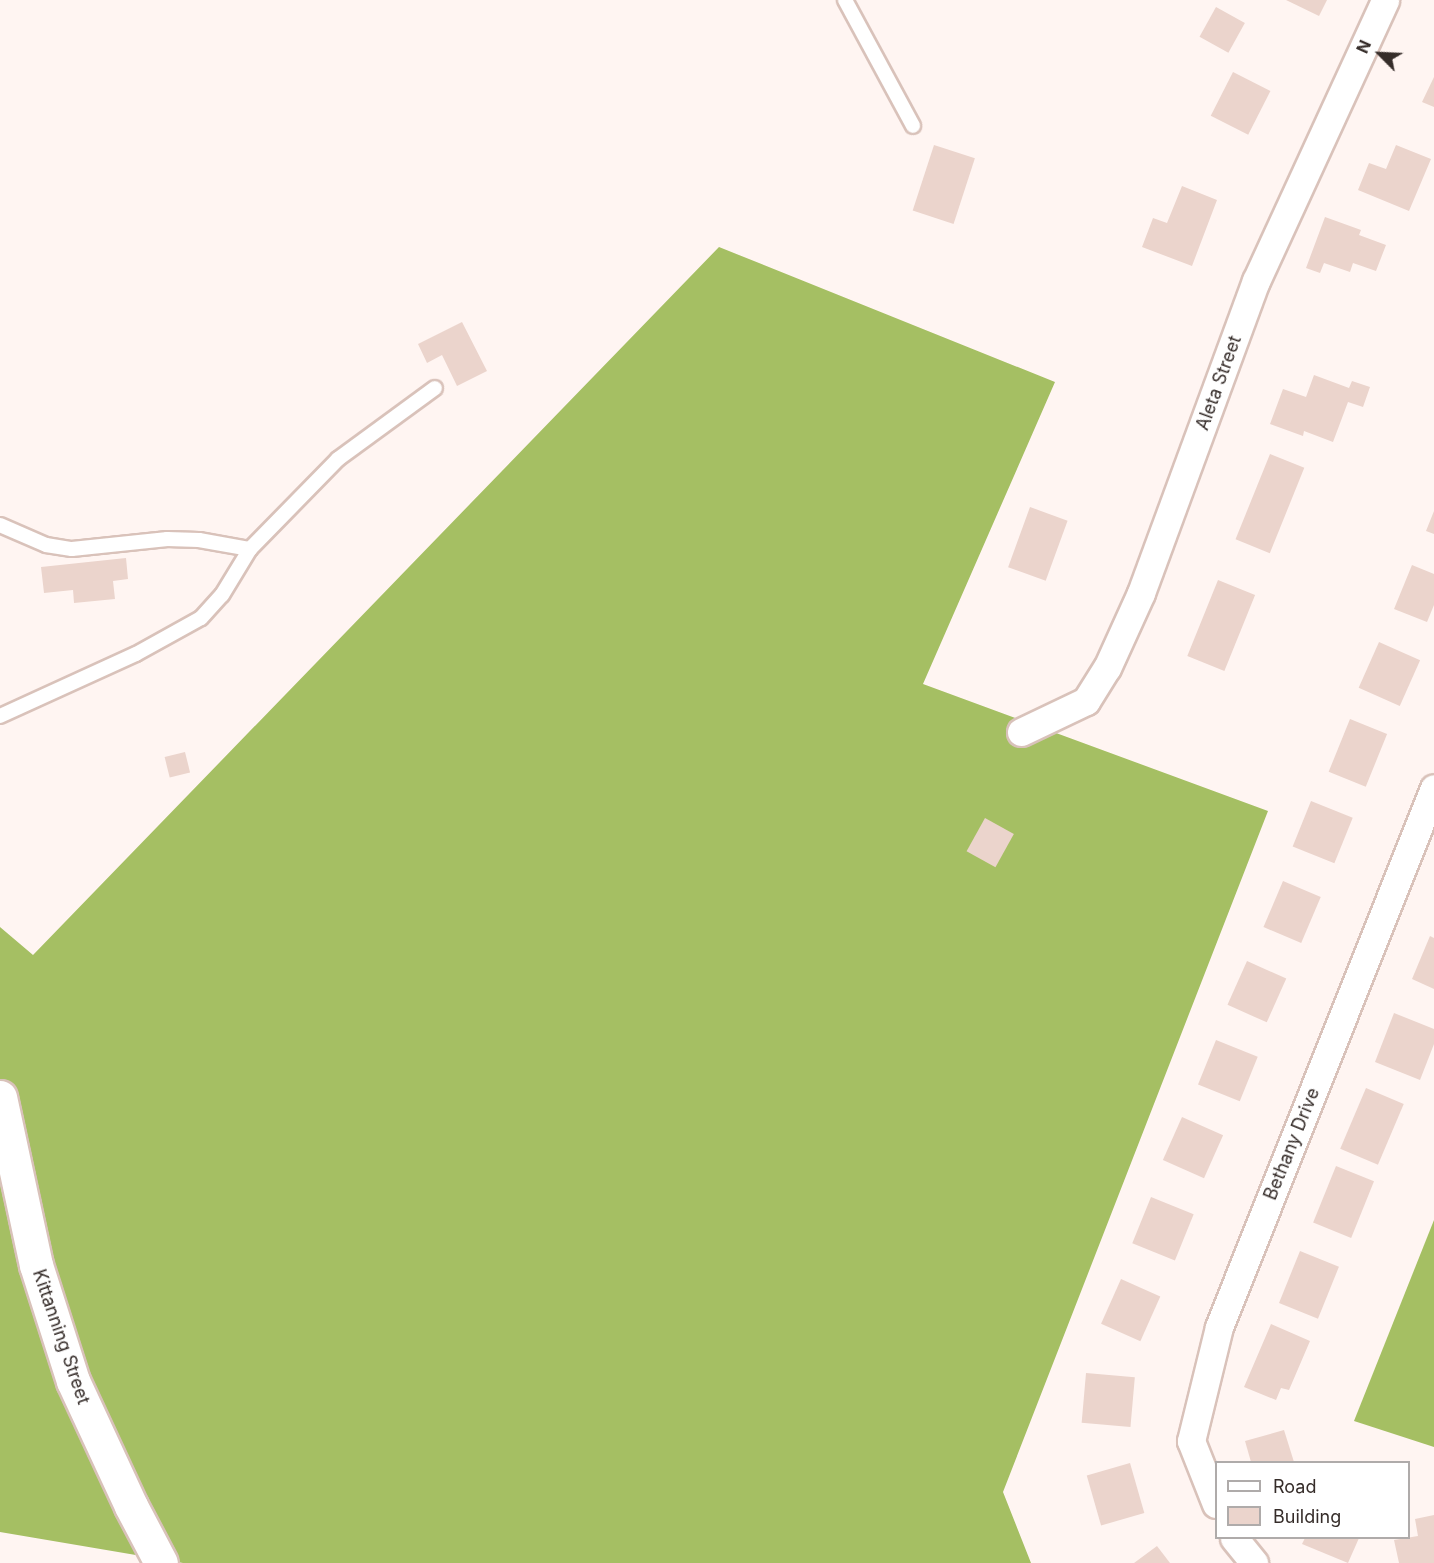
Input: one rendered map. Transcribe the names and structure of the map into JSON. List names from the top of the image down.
{
  "streets": {
    "street": ["Aleta Street", "Bethany Drive", "Kittanning Street"]
  },
  "legend": ["Road", "Building"],
  "north": "top left"
}
